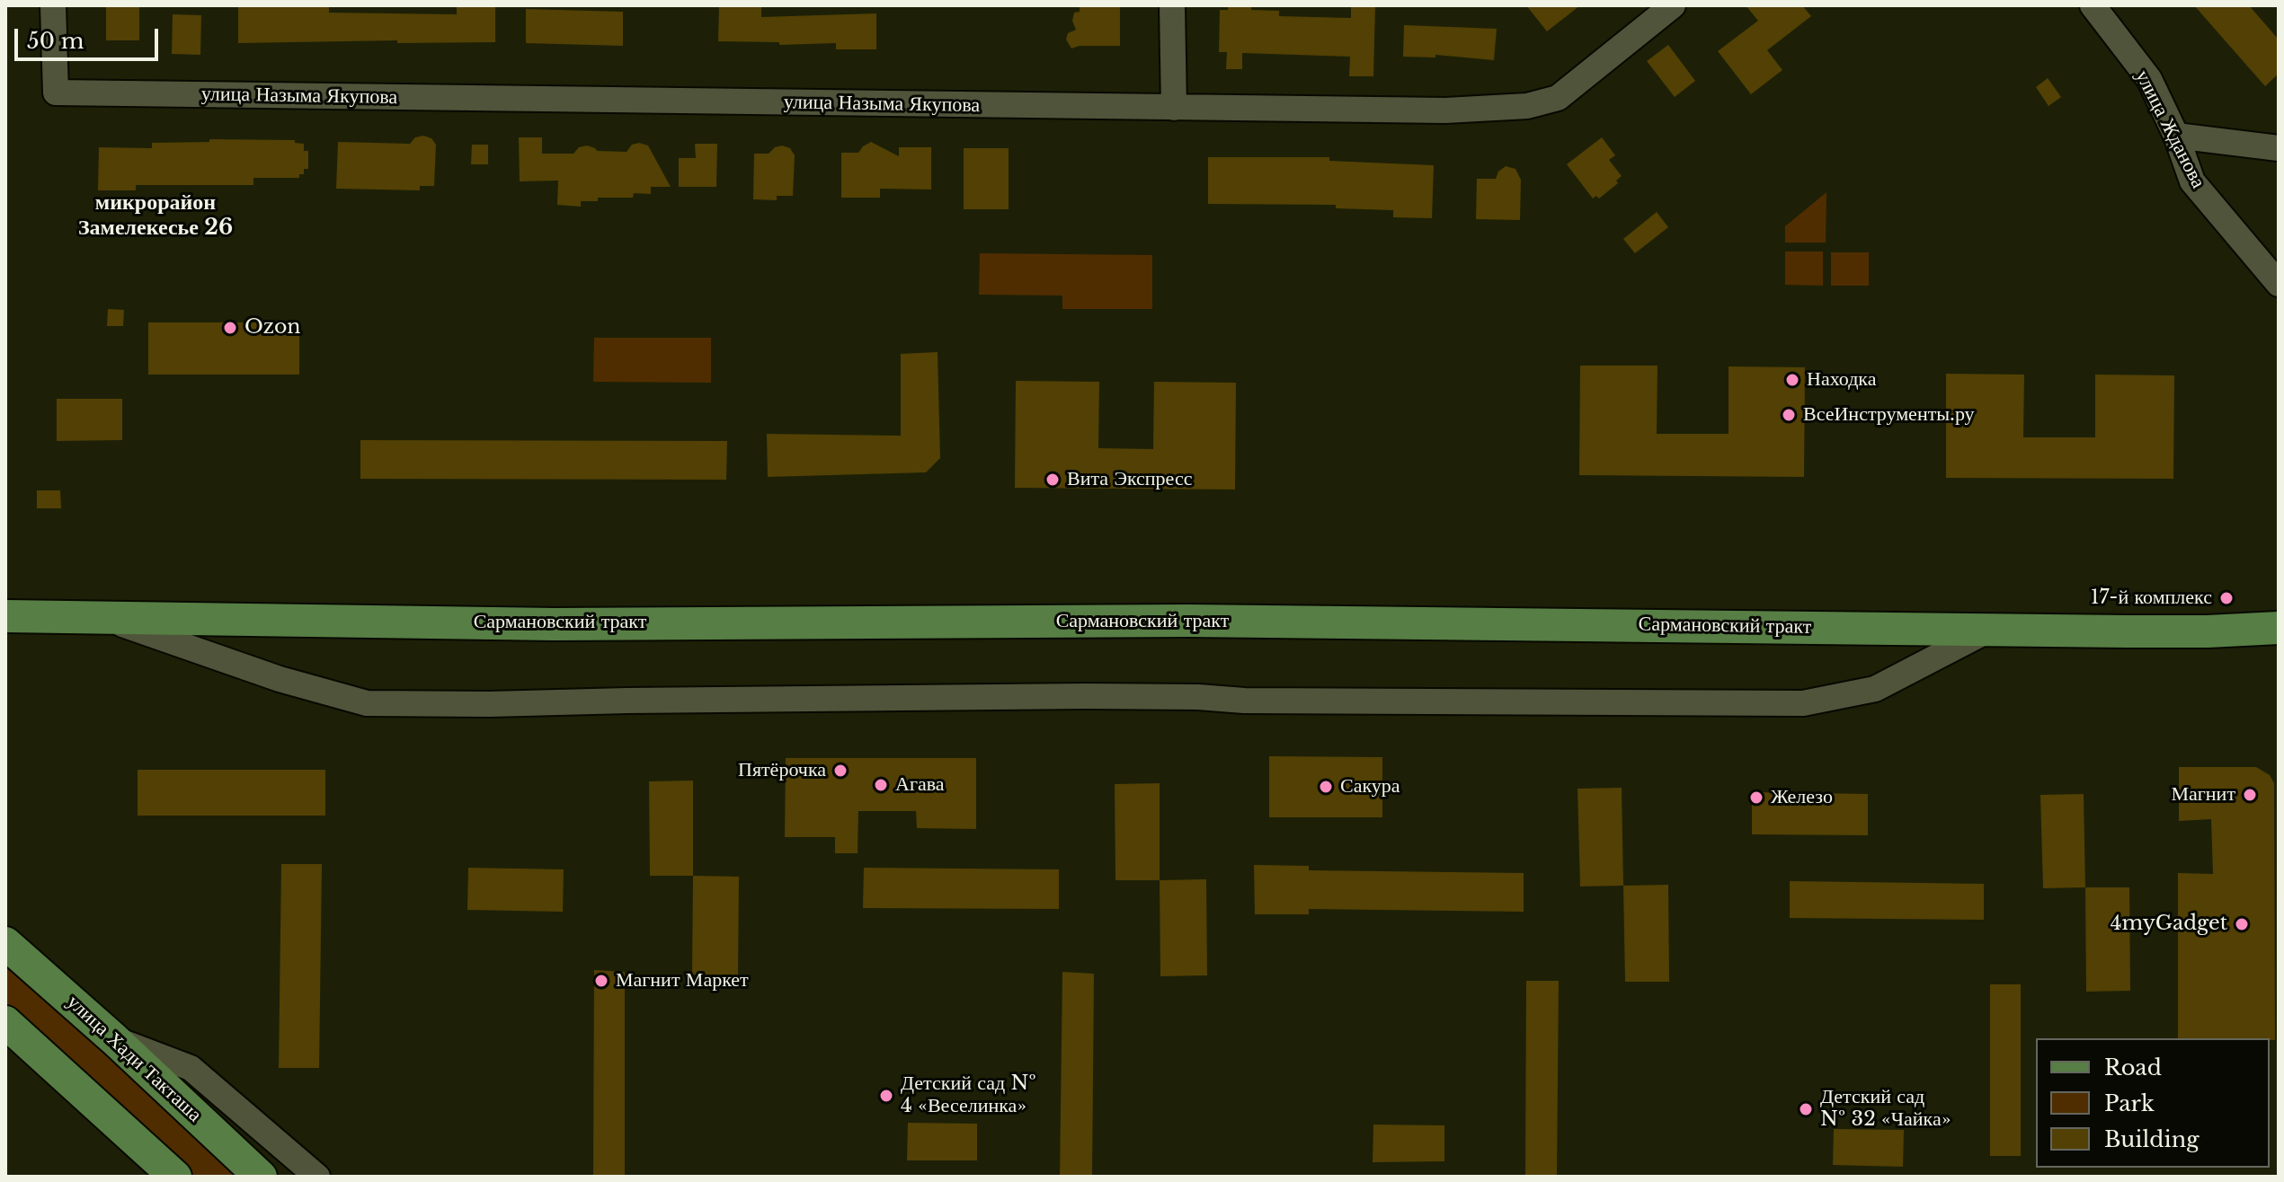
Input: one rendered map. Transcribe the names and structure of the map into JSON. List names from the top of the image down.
{
  "streets": {
    "main road": ["Сармановский тракт", "улица Хади Такташа"],
    "street": ["улица Назыма Якупова", "улица Жданова"]
  },
  "districts": ["микрорайон Замелекесье 26"],
  "places": [
    "Ozon",
    "Находка",
    "ВсеИнструменты.ру",
    "Вита Экспресс",
    "17-й комплекс",
    "Пятёрочка",
    "Агава",
    "Сакура",
    "Магнит",
    "Железо",
    "4myGadget",
    "Магнит Маркет",
    "Детский сад № 4 «Веселинка»",
    "Детский сад № 32 «Чайка»"
  ],
  "legend": ["Road", "Park", "Building"],
  "scale_bar": "50 m"
}
